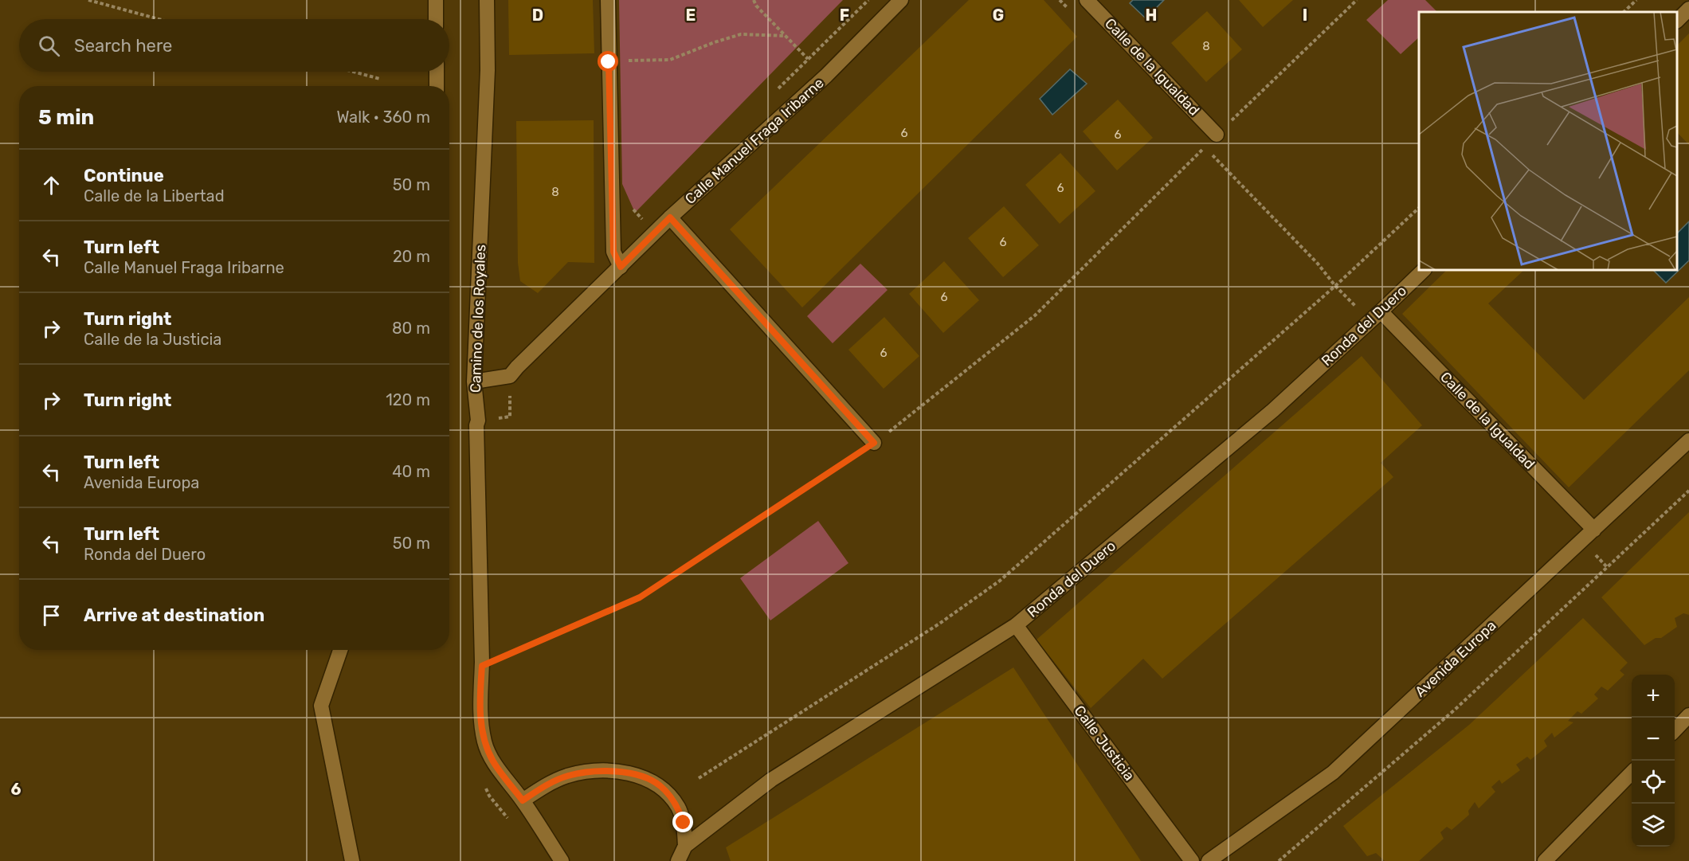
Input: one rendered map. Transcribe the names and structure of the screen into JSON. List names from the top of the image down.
{
  "streets": {
    "street": [
      "Calle de la Igualdad",
      "Calle Manuel Fraga Iribarne",
      "Camino de los Royales",
      "Ronda del Duero",
      "Avenida Europa",
      "Calle Justicia"
    ]
  },
  "crossings": [
    ["Calle de la Igualdad", "Ronda del Duero"],
    ["Calle de la Igualdad", "Avenida Europa"],
    ["Ronda del Duero", "Calle Justicia"]
  ],
  "house_numbers": [
    "8",
    "6",
    "6",
    "6",
    "8",
    "6",
    "6",
    "6"
  ],
  "page": {
    "search": "Search here",
    "heading": ["5 min", "Walk · 360 m"],
    "list": [
      ["Continue", "Calle de la Libertad", "50 m"],
      ["Turn left", "Calle Manuel Fraga Iribarne", "20 m"],
      ["Turn right", "Calle de la Justicia", "80 m"],
      ["Turn right", "120 m"],
      ["Turn left", "Avenida Europa", "40 m"],
      ["Turn left", "Ronda del Duero", "50 m"],
      "Arrive at destination"
    ],
    "map_buttons": ["+", "−"]
  },
  "grid": {
    "columns": [
      "D",
      "E",
      "F",
      "G",
      "H",
      "I"
    ],
    "rows": ["6"]
  }
}
